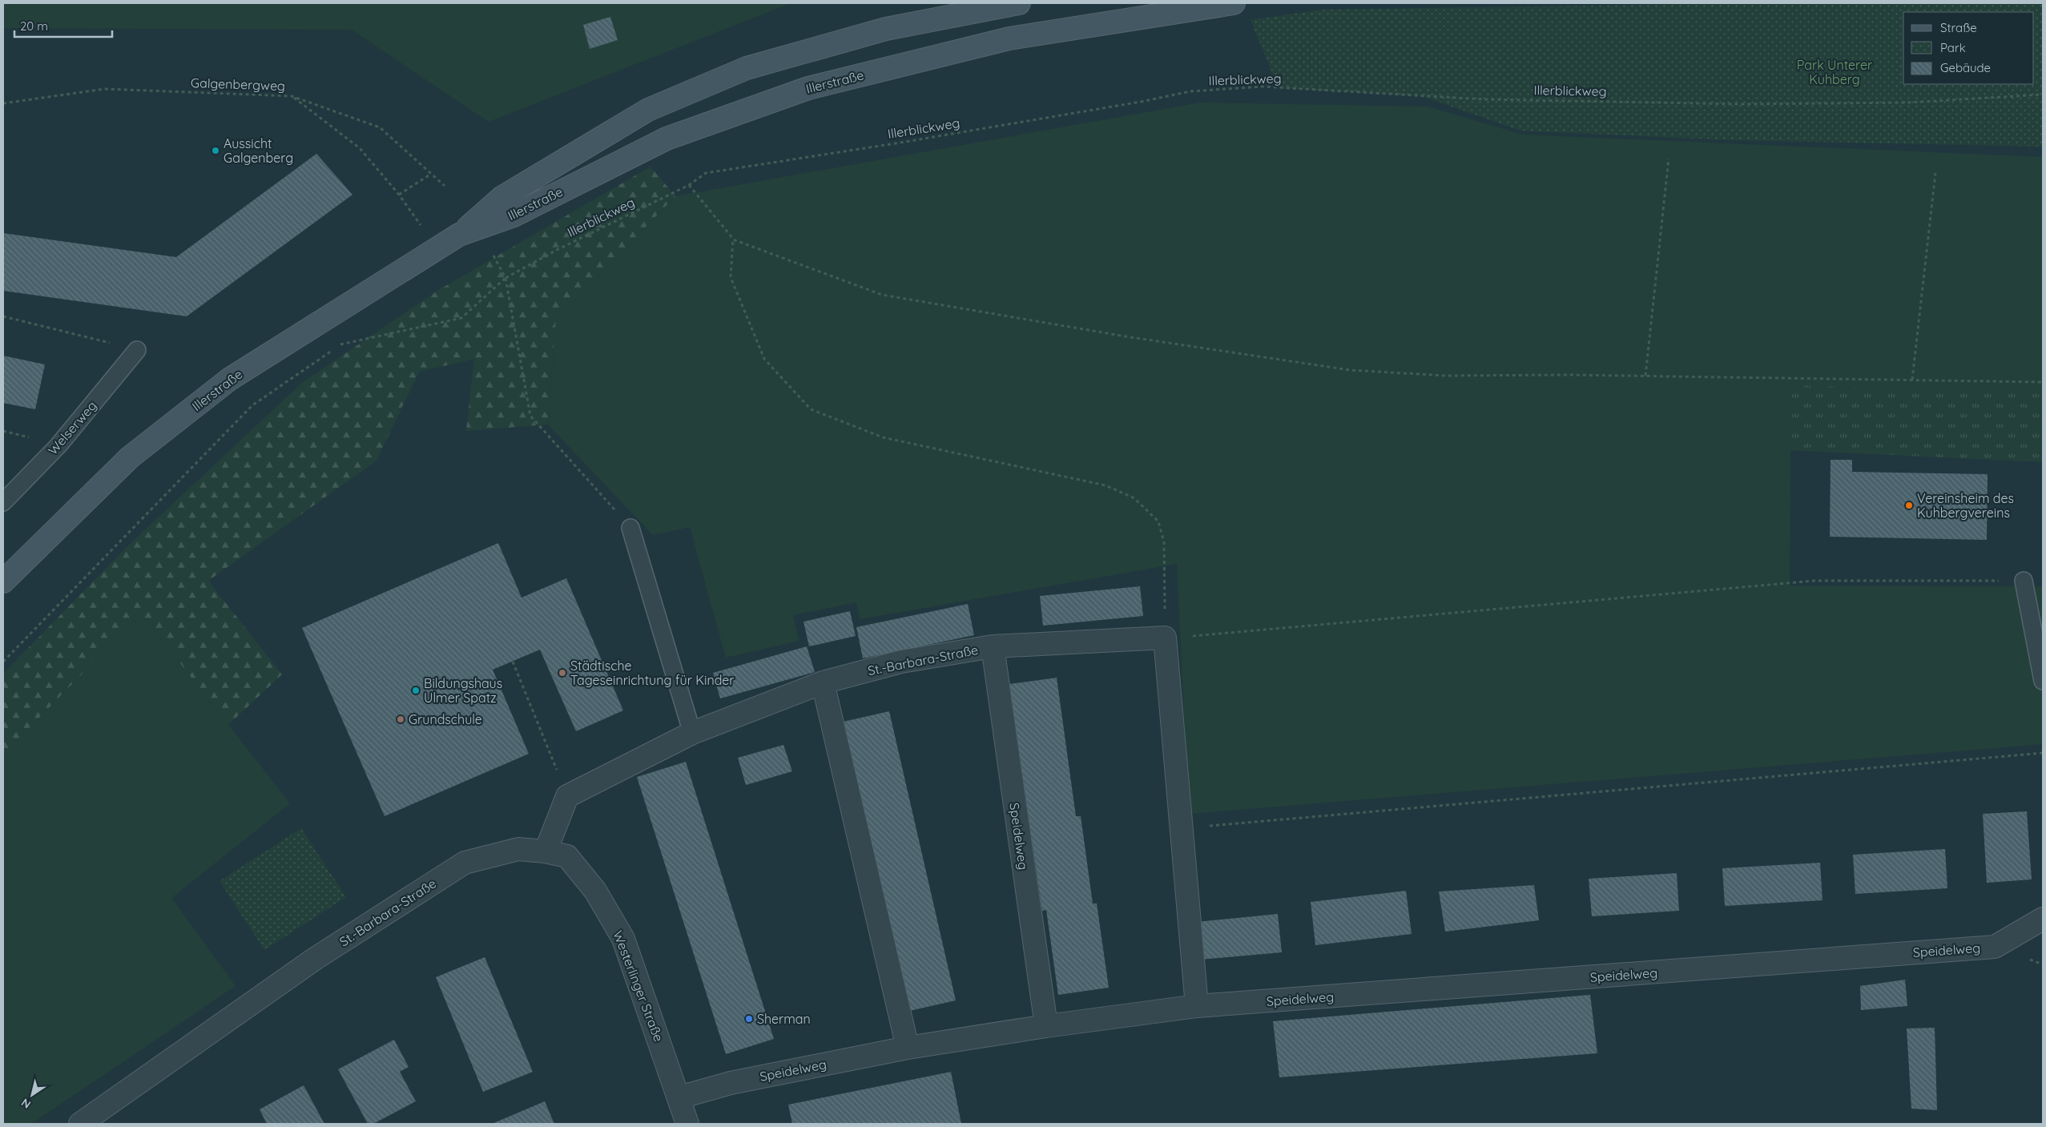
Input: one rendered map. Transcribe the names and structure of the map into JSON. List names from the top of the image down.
{
  "streets": {
    "main road": ["Illerstraße"],
    "street": ["St.-Barbara-Straße", "Speidelweg", "Westerlinger Straße"],
    "lane": ["Welserweg"],
    "path": ["Illerblickweg", "Galgenbergweg"]
  },
  "crossings": [
    ["St.-Barbara-Straße", "Speidelweg"],
    ["St.-Barbara-Straße", "Westerlinger Straße"],
    ["Speidelweg", "Westerlinger Straße"]
  ],
  "parks": ["Park Unterer Kuhberg"],
  "places": [
    "Aussicht Galgenberg",
    "Vereinsheim des Kuhbergvereins",
    "Städtische Tageseinrichtung für Kinder",
    "Bildungshaus Ulmer Spatz",
    "Grundschule",
    "Sherman"
  ],
  "legend": ["Straße", "Park", "Gebäude"],
  "scale_bar": "20 m",
  "north": "bottom left"
}
